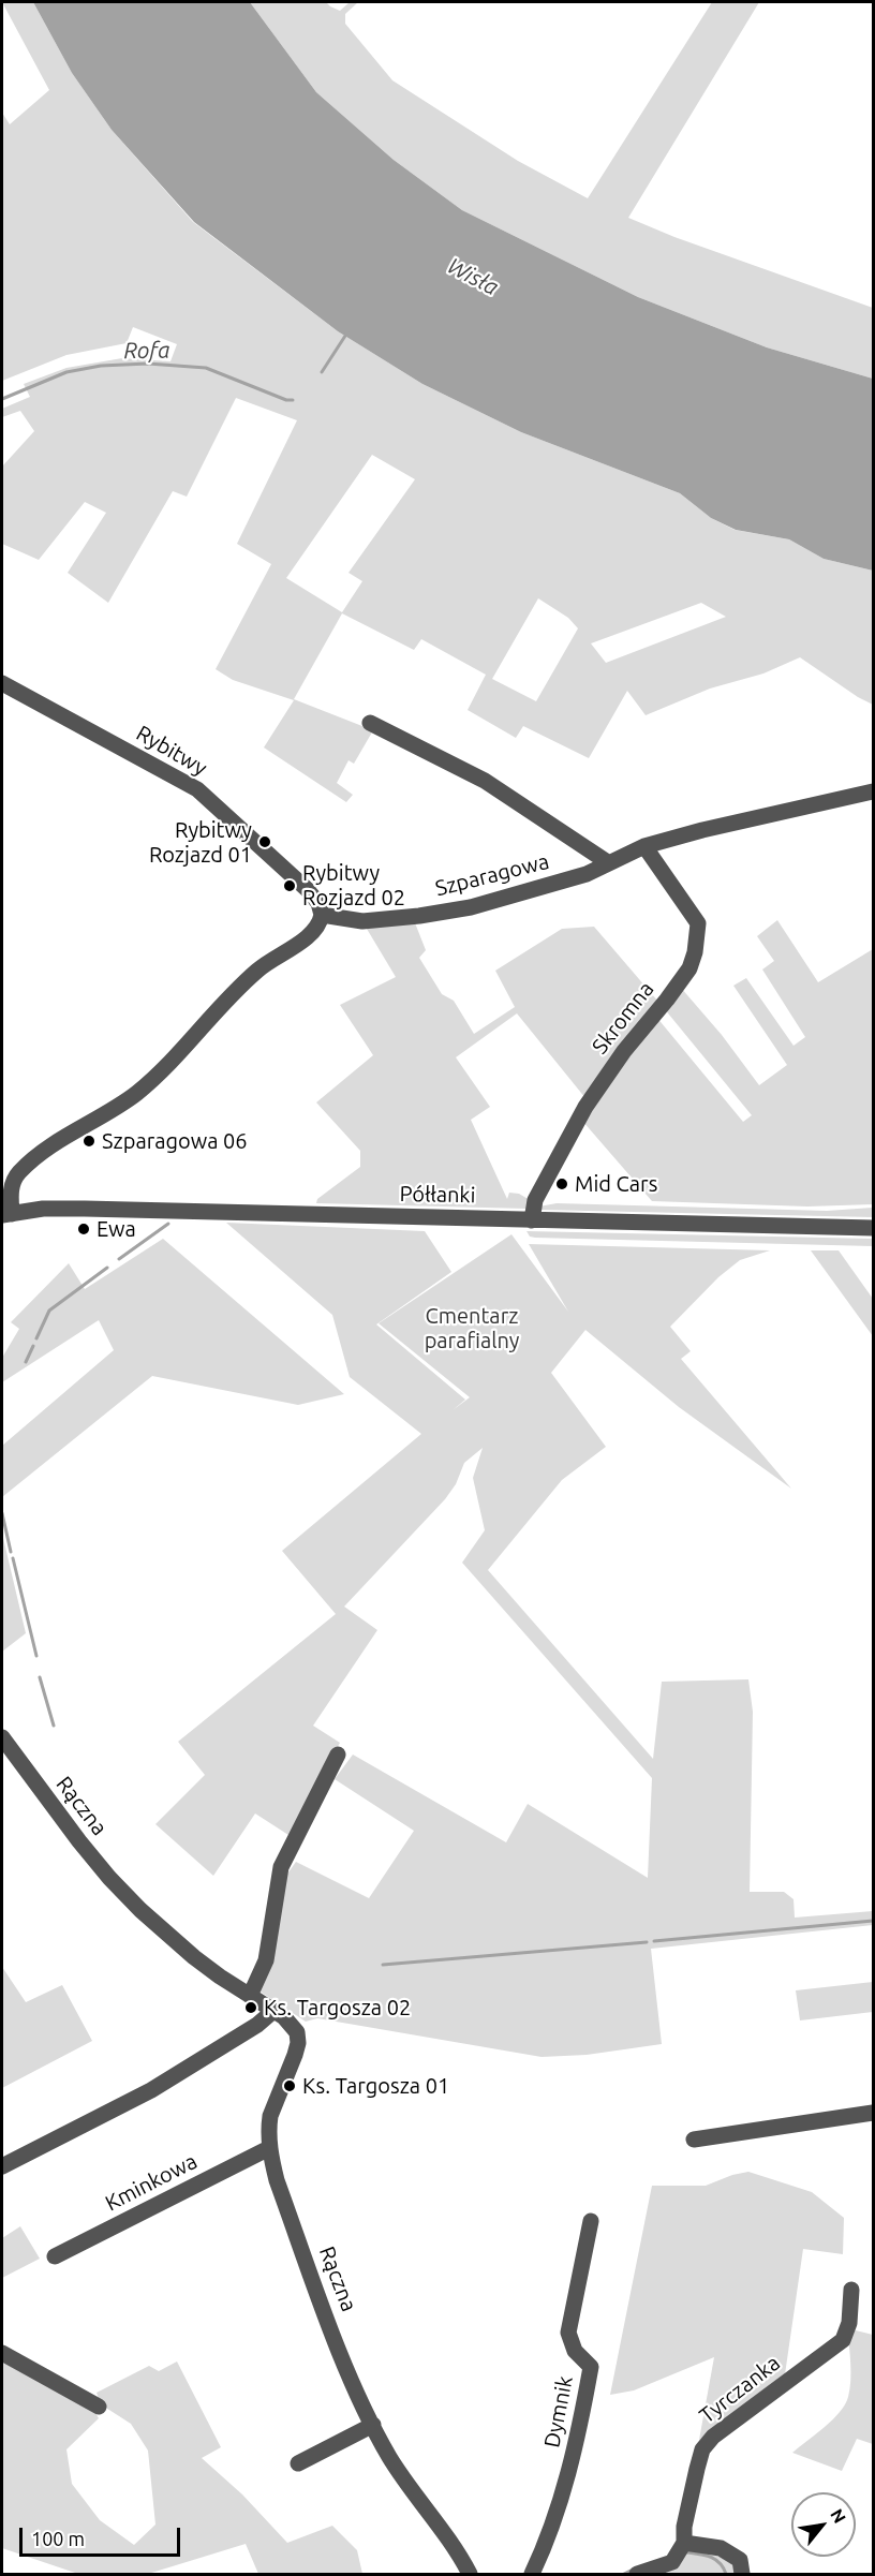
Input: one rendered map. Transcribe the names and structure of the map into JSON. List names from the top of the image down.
{
  "streets": {
    "street": [
      "Rybitwy",
      "Szparagowa",
      "Skromna",
      "Półłanki",
      "Rączna",
      "Kminkowa",
      "Tyrczanka",
      "Dymnik"
    ]
  },
  "crossings": [
    ["Rybitwy", "Szparagowa"],
    ["Szparagowa", "Skromna"],
    ["Skromna", "Półłanki"],
    ["Rączna", "Kminkowa"]
  ],
  "water": ["Wisła", "Rofa"],
  "parks": ["Cmentarz parafialny"],
  "places": [
    "Rybitwy Rozjazd 01",
    "Rybitwy Rozjazd 02",
    "Szparagowa 06",
    "Mid Cars",
    "Ewa",
    "Ks. Targosza 02",
    "Ks. Targosza 01"
  ],
  "scale_bar": "100 m",
  "north": "top right"
}
